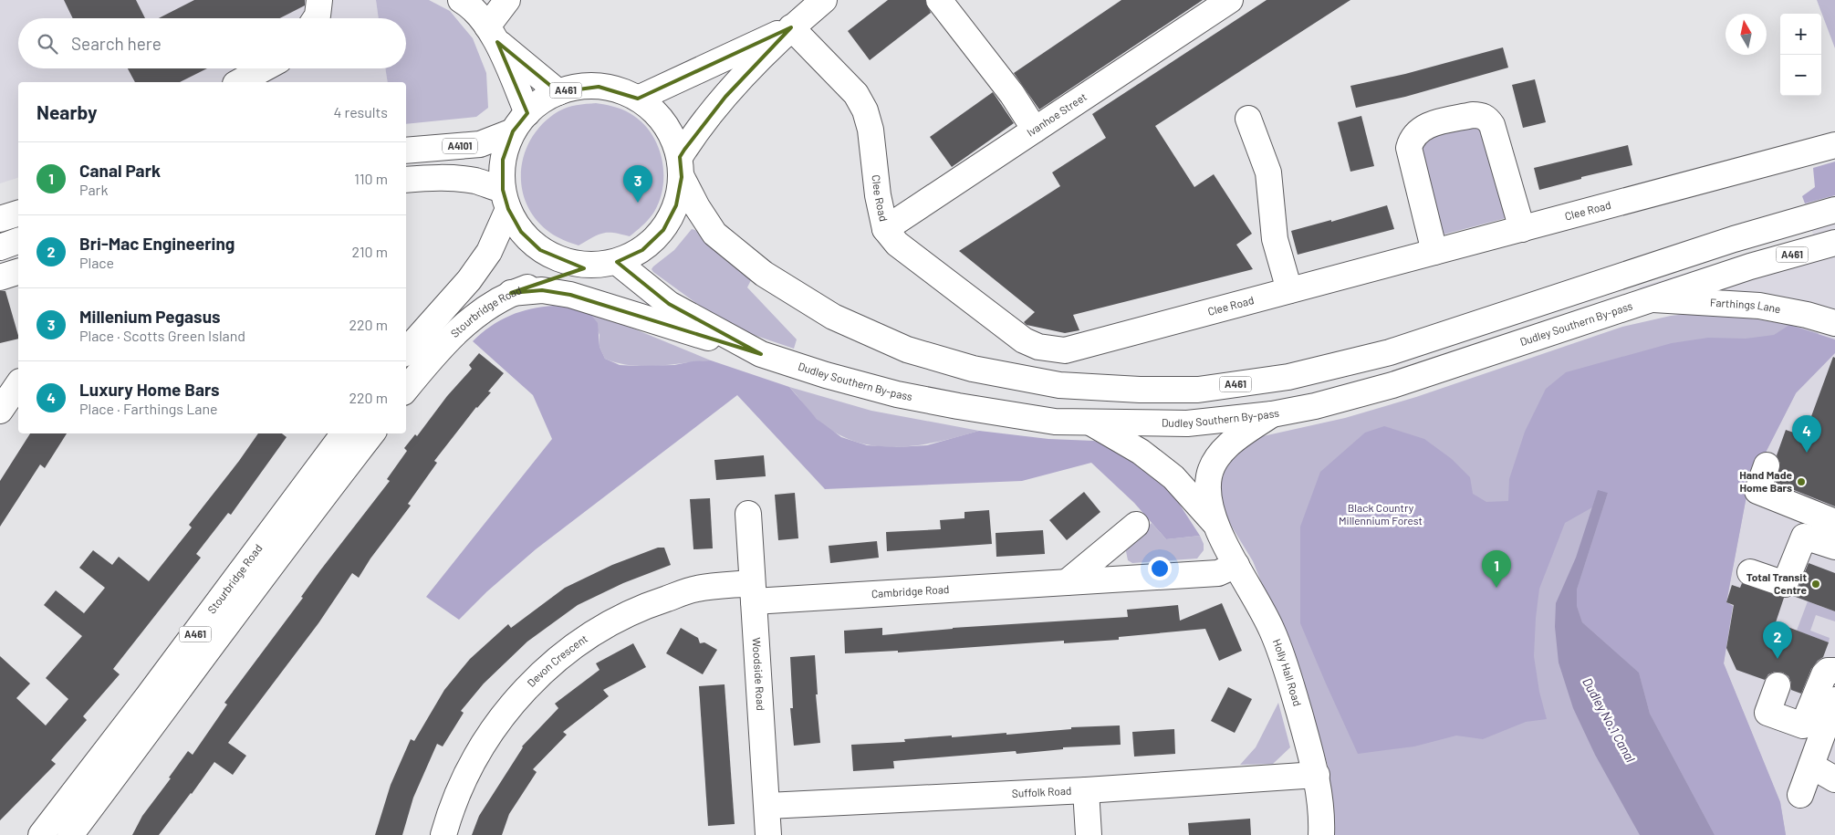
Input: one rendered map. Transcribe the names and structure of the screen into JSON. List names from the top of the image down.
{
  "streets": {
    "main road": [
      "A461",
      "Ivanhoe Street",
      "A4101",
      "Clee Road",
      "Farthings Lane",
      "Stourbridge Road",
      "Dudley Southern By-pass",
      "Cambridge Road",
      "Devon Crescent",
      "Holly Hall Road",
      "Woodside Road",
      "Suffolk Road"
    ]
  },
  "crossings": [
    ["A461", "A4101"],
    ["A461", "Stourbridge Road"],
    ["A461", "Dudley Southern By-pass"],
    ["Ivanhoe Street", "Clee Road"],
    ["Farthings Lane", "Dudley Southern By-pass"],
    ["Dudley Southern By-pass", "Holly Hall Road"],
    ["Cambridge Road", "Devon Crescent"],
    ["Cambridge Road", "Holly Hall Road"],
    ["Cambridge Road", "Woodside Road"],
    ["Devon Crescent", "Woodside Road"],
    ["Holly Hall Road", "Suffolk Road"],
    ["Woodside Road", "Suffolk Road"]
  ],
  "water": ["Dudley No.1 Canal"],
  "parks": ["Black Country Millennium Forest"],
  "places": ["Hand Made Home Bars", "Total Transit Centre"],
  "north": "top",
  "page": {
    "map_buttons": ["+", "−"],
    "search": "Search here",
    "heading": ["Nearby", "4 results"],
    "list": [
      {
        "mark": "1",
        "name": "Canal Park",
        "note": "Park",
        "value": "110 m"
      },
      {
        "mark": "2",
        "name": "Bri-Mac Engineering",
        "note": "Place",
        "value": "210 m"
      },
      {
        "mark": "3",
        "name": "Millenium Pegasus",
        "note": "Place · Scotts Green Island",
        "value": "220 m"
      },
      {
        "mark": "4",
        "name": "Luxury Home Bars",
        "note": "Place · Farthings Lane",
        "value": "220 m"
      }
    ],
    "pins": [
      "3",
      "4",
      "1",
      "2"
    ]
  }
}
